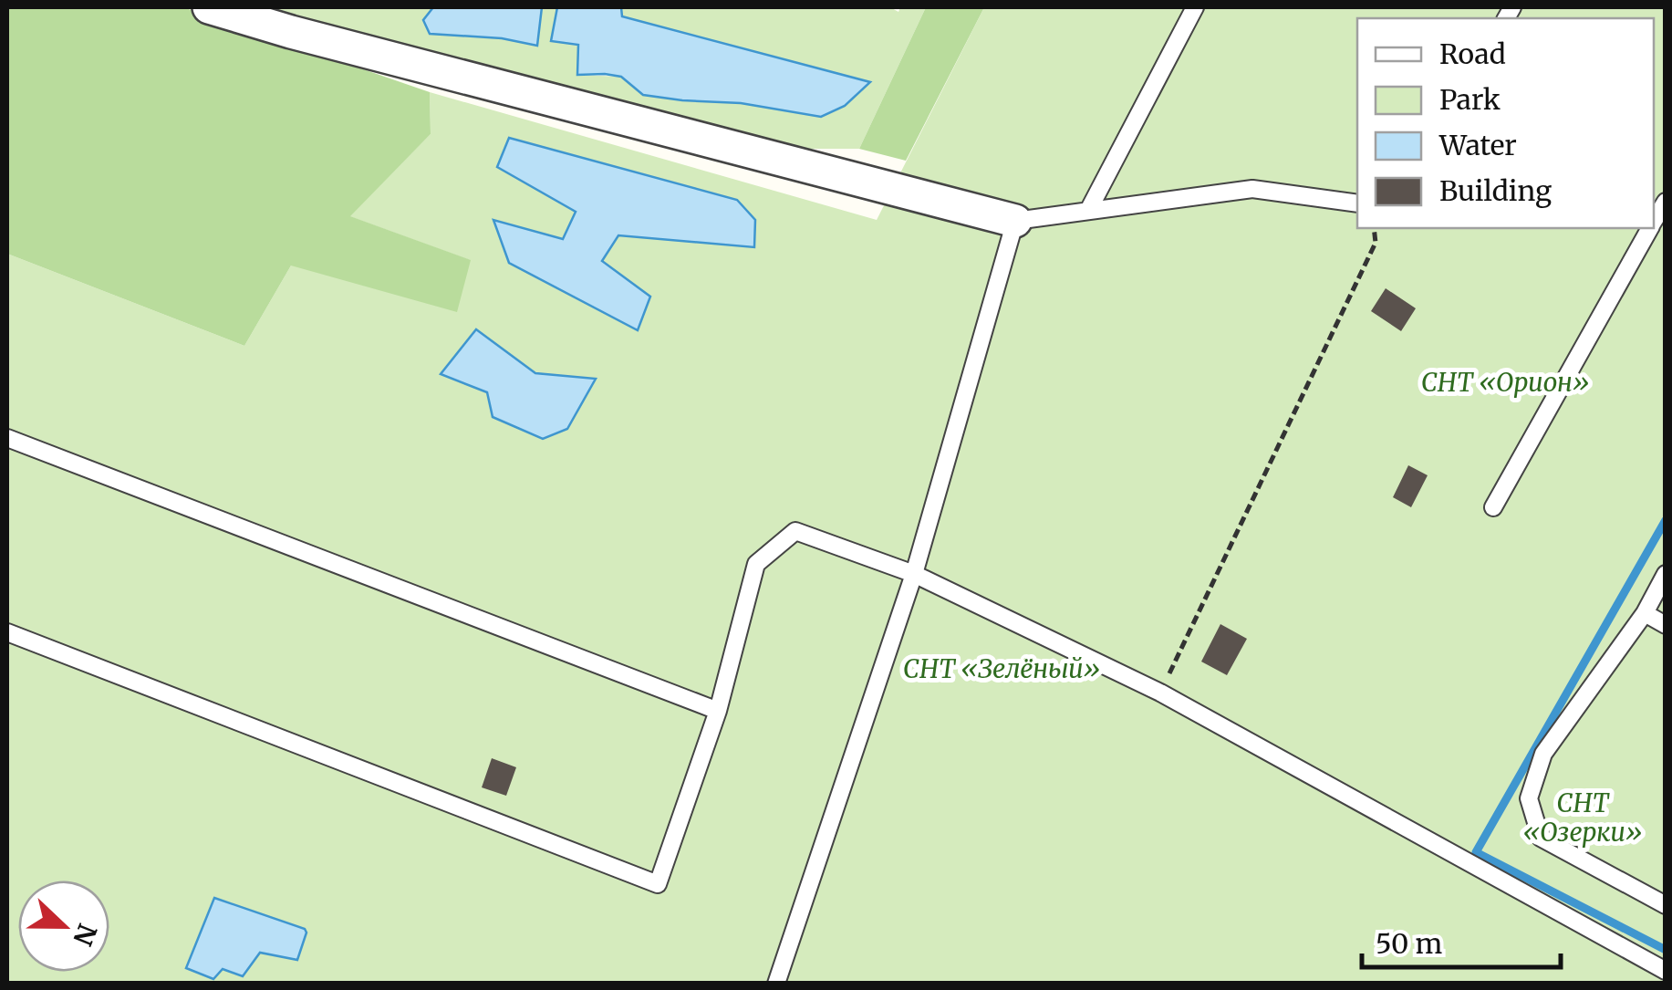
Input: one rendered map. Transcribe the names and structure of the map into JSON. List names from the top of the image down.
{
  "parks": ["СНТ «Орион»", "СНТ «Зелёный»", "СНТ «Озерки»"],
  "legend": [
    "Road",
    "Park",
    "Water",
    "Building"
  ],
  "scale_bar": "50 m",
  "north": "right"
}
